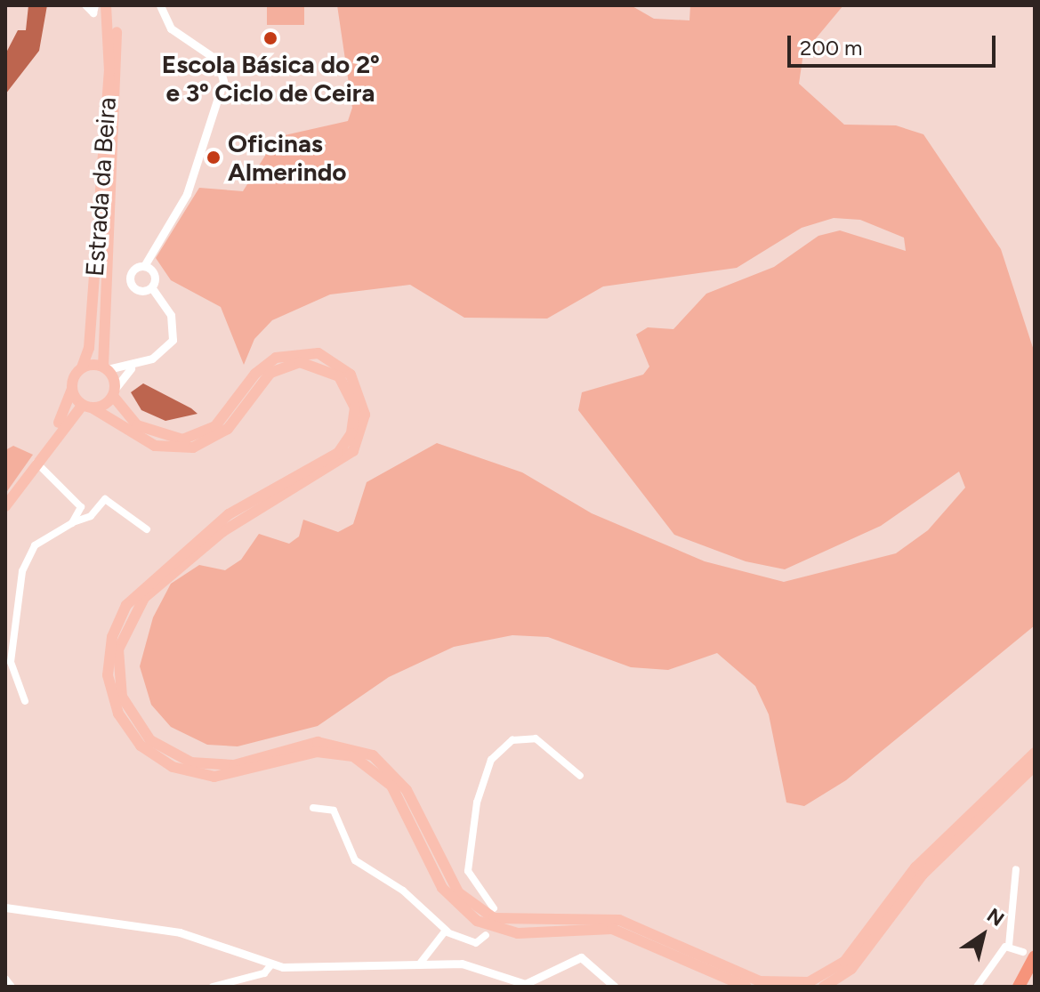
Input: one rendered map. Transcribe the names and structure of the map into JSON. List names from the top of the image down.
{
  "streets": {
    "main road": ["Estrada da Beira"]
  },
  "places": ["Escola Básica do 2º e 3º Ciclo de Ceira", "Oficinas Almerindo"],
  "scale_bar": "200 m",
  "north": "top right"
}
